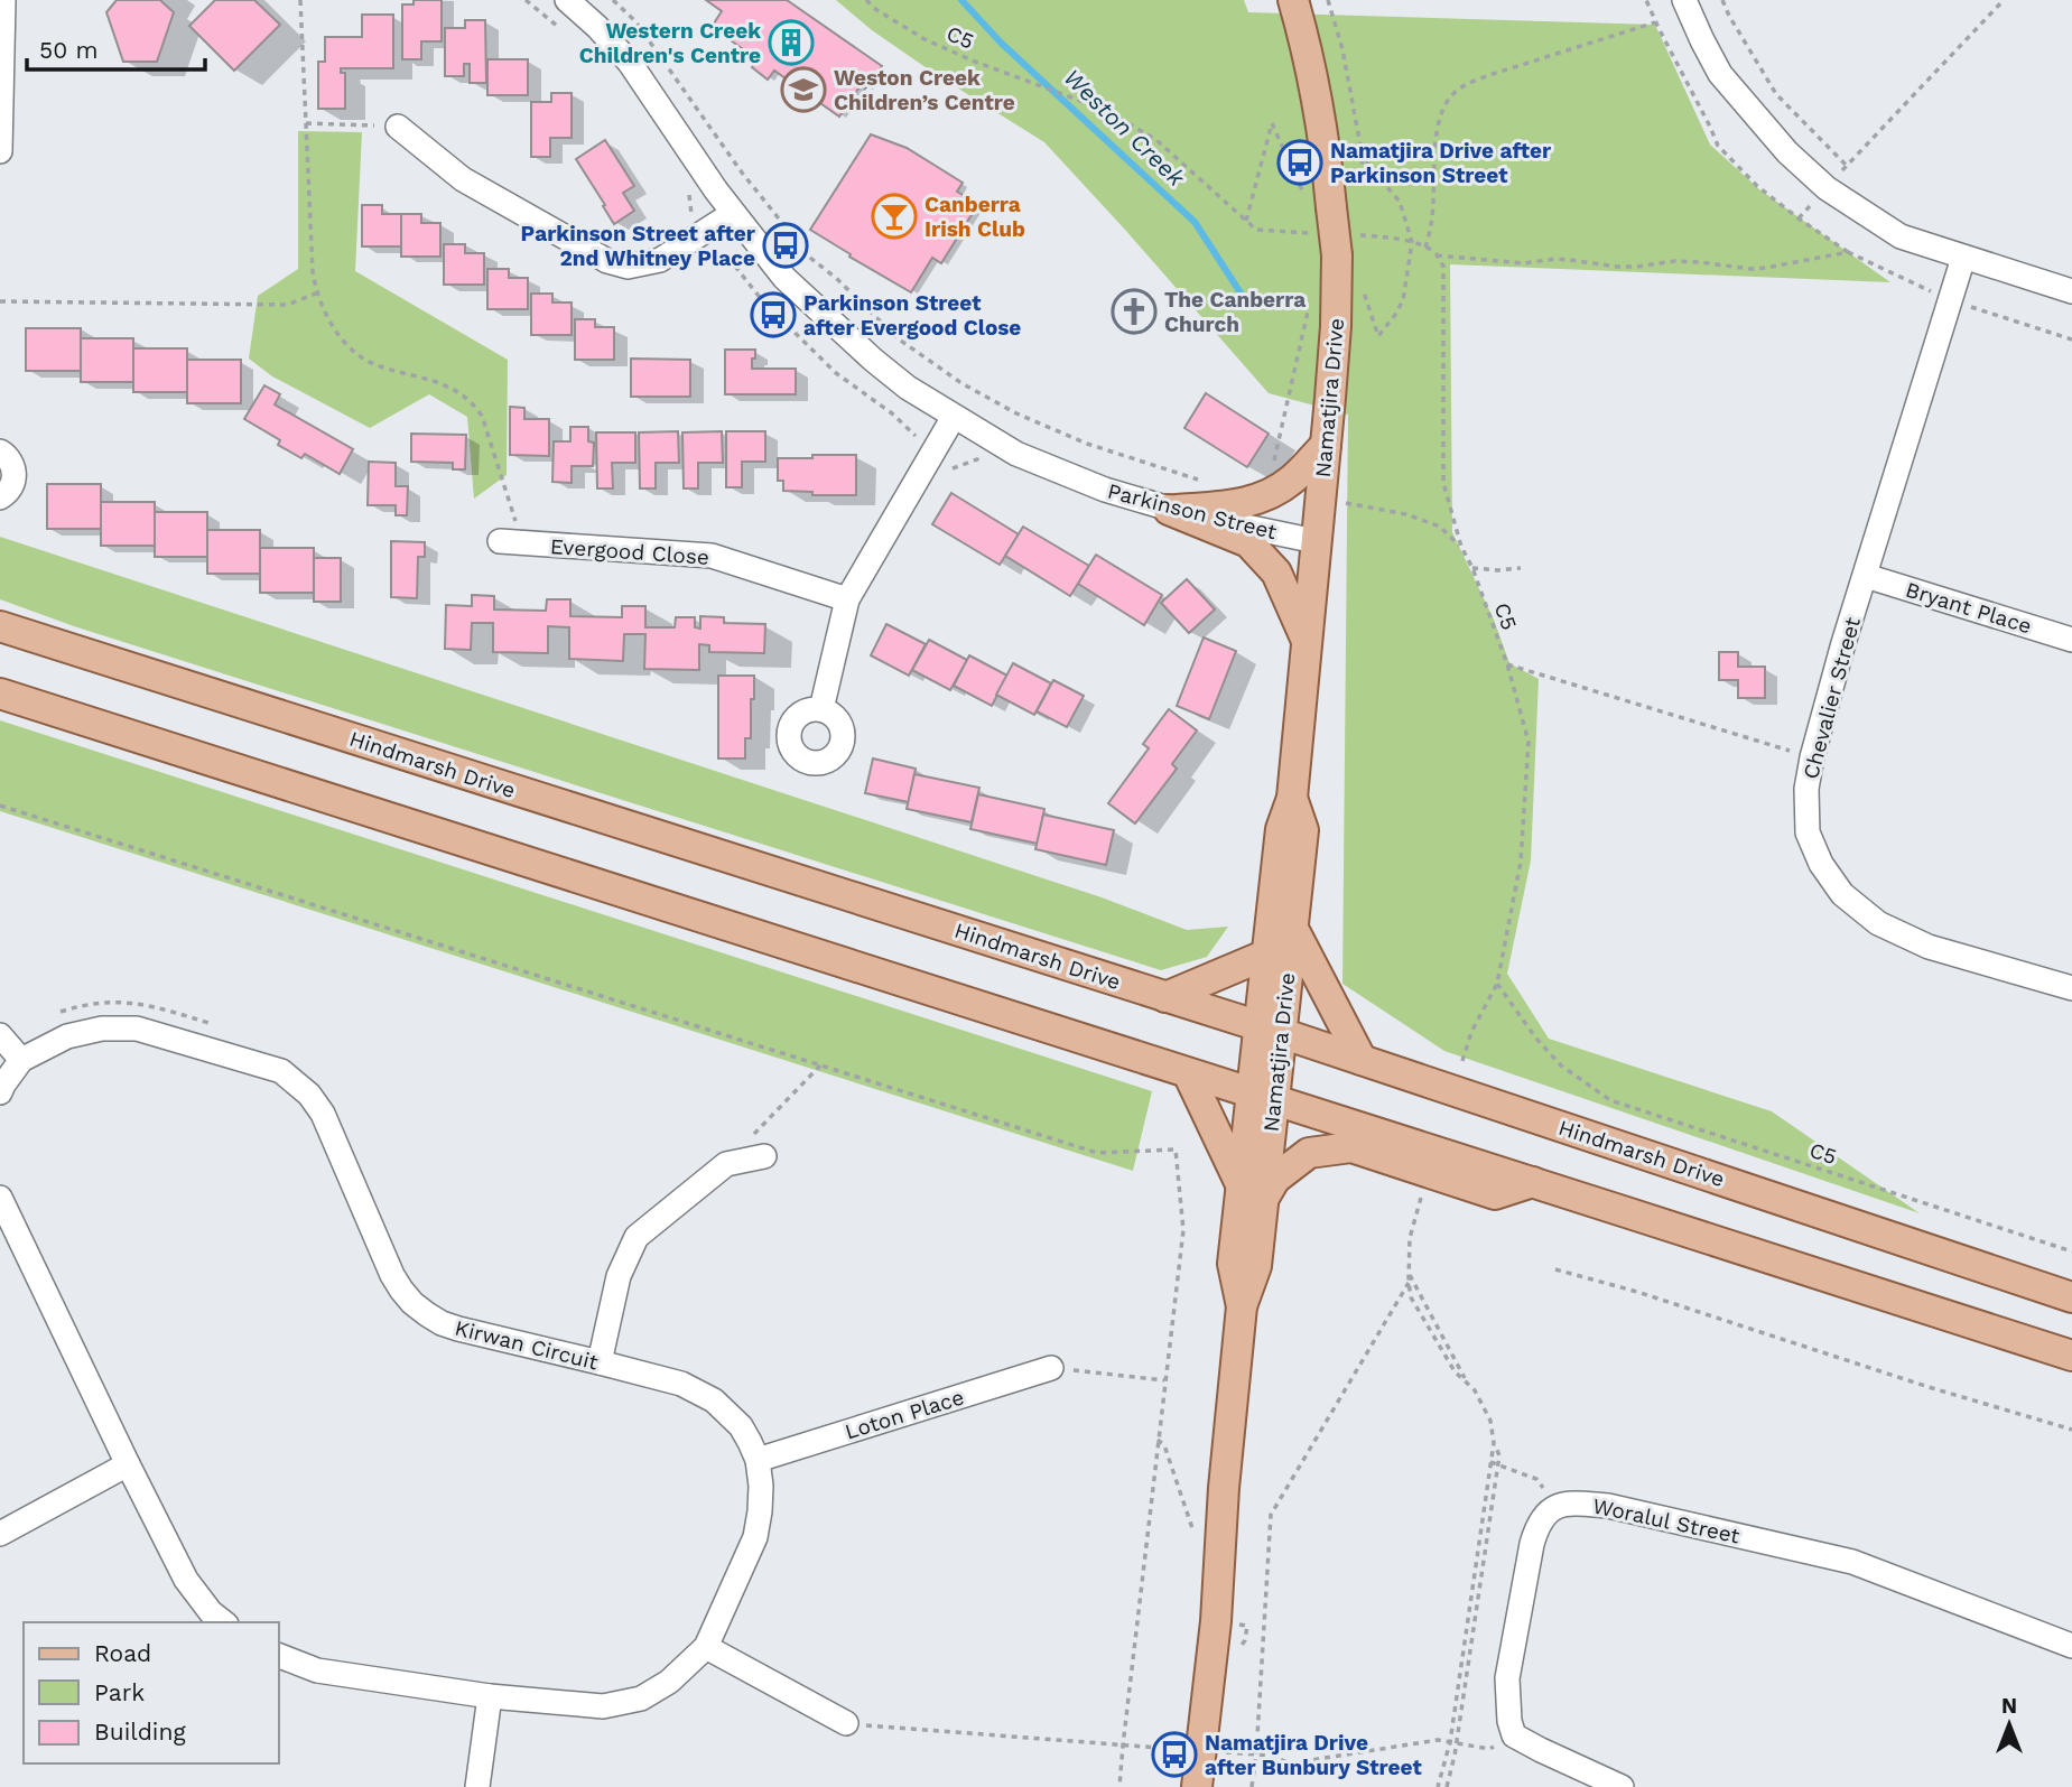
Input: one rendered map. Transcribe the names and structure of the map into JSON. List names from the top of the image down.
{
  "streets": {
    "main road": ["Namatjira Drive", "Hindmarsh Drive"],
    "street": [
      "Parkinson Street",
      "Evergood Close",
      "Bryant Place",
      "Chevalier Street",
      "Kirwan Circuit",
      "Loton Place",
      "Woralul Street"
    ],
    "path": ["C5"]
  },
  "crossings": [
    ["Namatjira Drive", "Parkinson Street"],
    ["Namatjira Drive", "Hindmarsh Drive"],
    ["Bryant Place", "Chevalier Street"],
    ["Kirwan Circuit", "Loton Place"]
  ],
  "water": ["Weston Creek"],
  "places": {
    "building": ["Western Creek Children's Centre"],
    "school or university": ["Weston Creek Children’s Centre"],
    "bus stop": [
      "Namatjira Drive after Parkinson Street",
      "Parkinson Street after 2nd Whitney Place",
      "Parkinson Street after Evergood Close",
      "Namatjira Drive after Bunbury Street"
    ],
    "bar": ["Canberra Irish Club"],
    "church": ["The Canberra Church"]
  },
  "legend": ["Road", "Park", "Building"],
  "scale_bar": "50 m",
  "north": "top"
}
